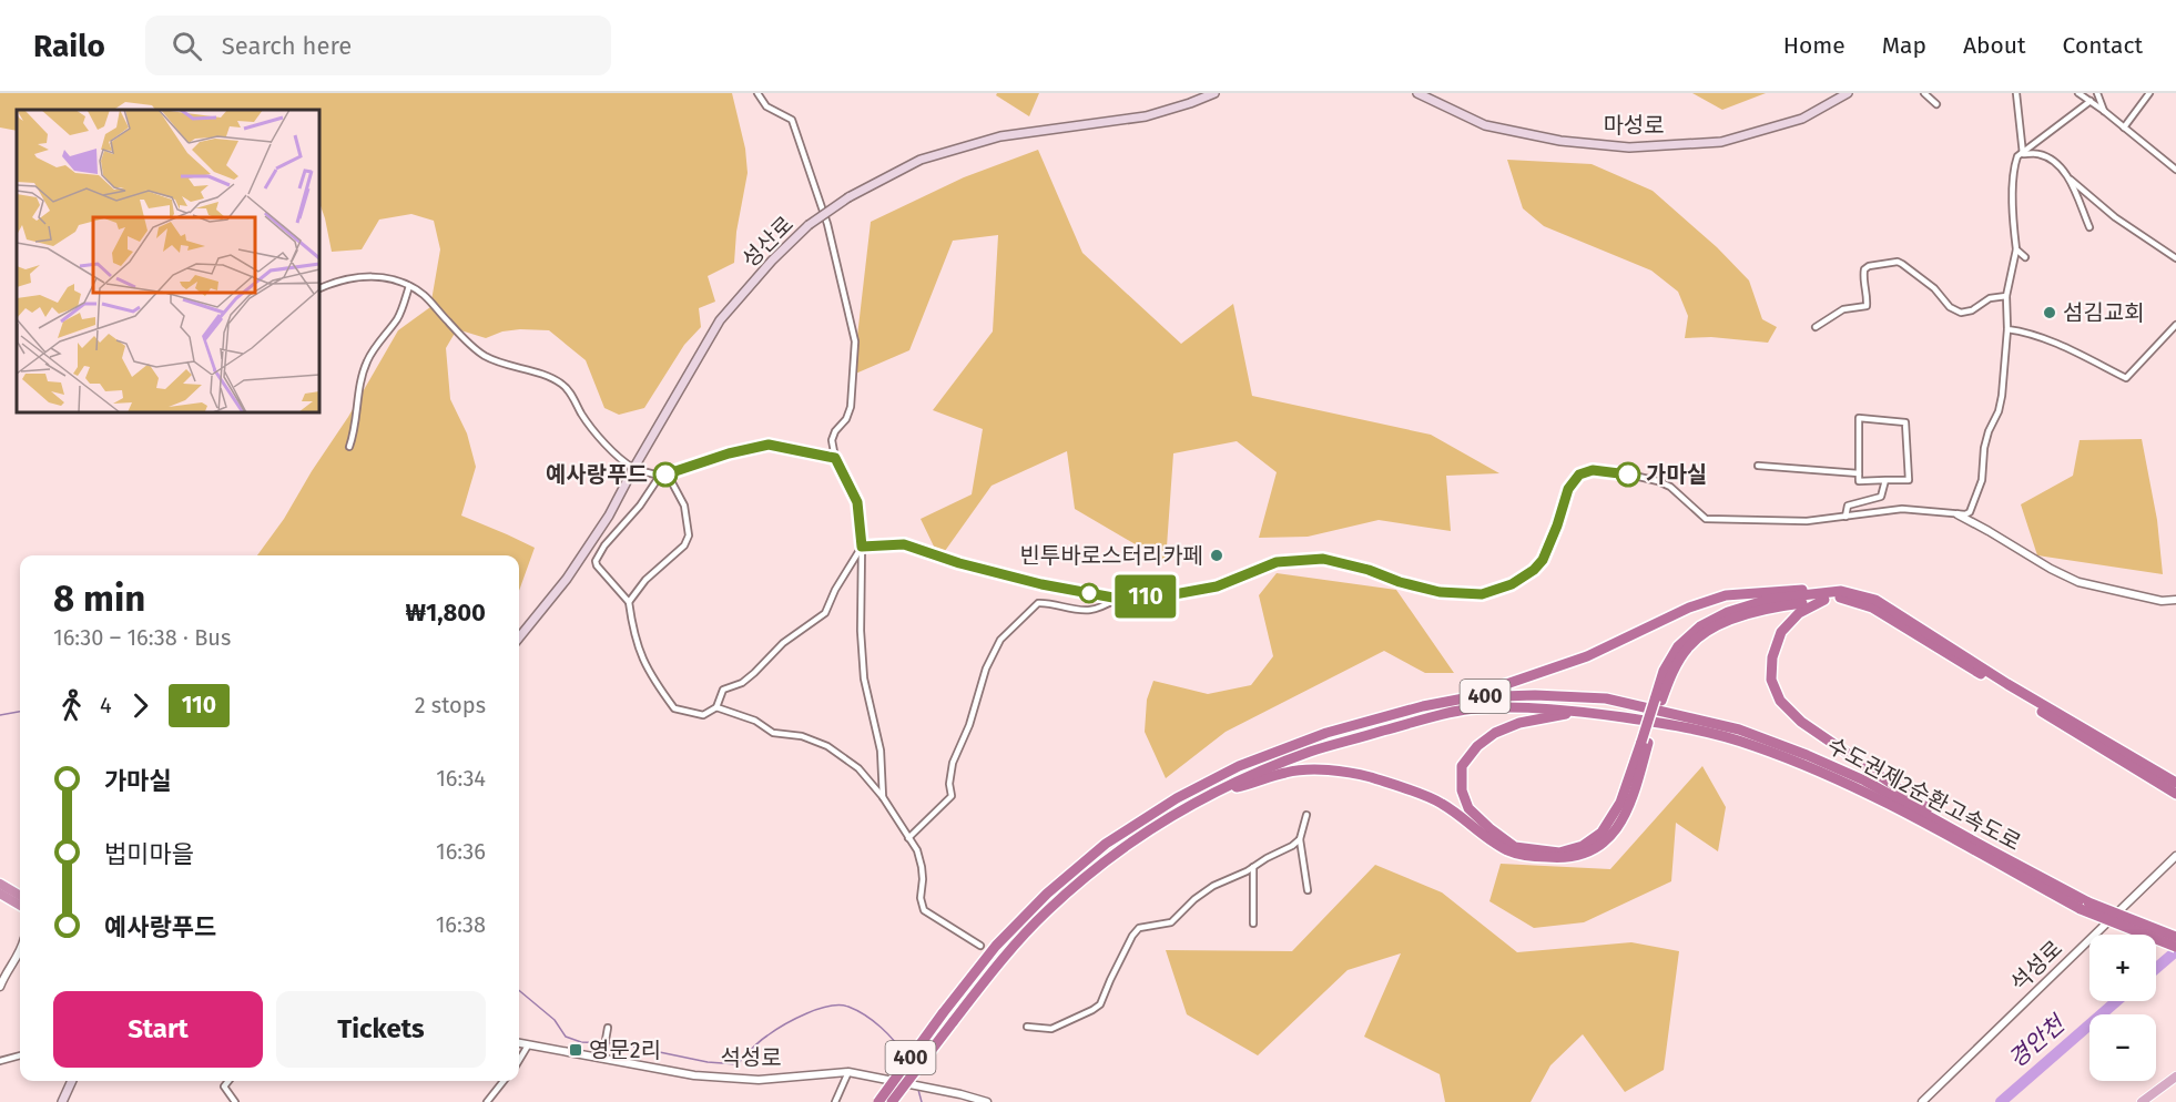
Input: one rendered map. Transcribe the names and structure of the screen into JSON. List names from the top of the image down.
{
  "streets": {
    "highway": ["400", "수도권제2순환고속도로"],
    "main road": ["마성로", "성산로"],
    "street": ["석성로"]
  },
  "water": ["경안천"],
  "places": {
    "other": [
      "섬김교회",
      "예사랑푸드",
      "가마실",
      "빈투바로스터리카페"
    ],
    "transit": ["영문2리"]
  },
  "lines": ["bus line 110"],
  "page": {
    "header": "Railo",
    "search": "Search here",
    "nav": [
      "Home",
      "Map",
      "About",
      "Contact"
    ],
    "on_map": "110",
    "heading": ["8 min", "16:30 – 16:38 · Bus", "₩1,800"],
    "legs": ["4", "110", "2 stops"],
    "list": [
      {
        "name": "가마실",
        "value": "16:34"
      },
      {
        "name": "법미마을",
        "value": "16:36"
      },
      {
        "name": "예사랑푸드",
        "value": "16:38"
      }
    ],
    "map_buttons": ["+", "−"],
    "buttons": ["Start", "Tickets"]
  }
}
